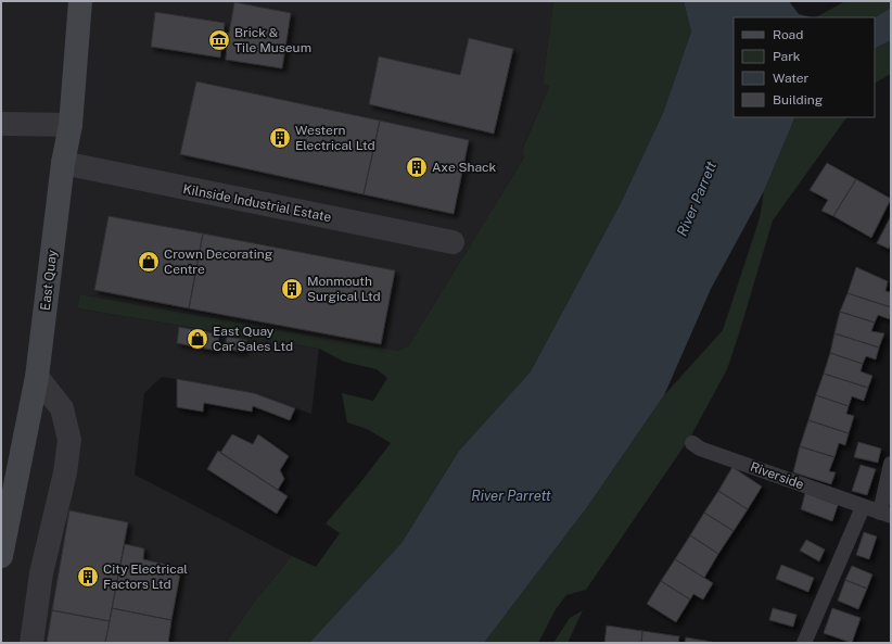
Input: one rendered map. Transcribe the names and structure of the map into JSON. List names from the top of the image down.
{
  "streets": {
    "street": ["Kilnside Industrial Estate", "East Quay"],
    "lane": ["Riverside"]
  },
  "crossings": [
    ["Kilnside Industrial Estate", "East Quay"]
  ],
  "water": ["River Parrett"],
  "places": {
    "museum": ["Brick & Tile Museum"],
    "building": [
      "Western Electrical Ltd",
      "Axe Shack",
      "Monmouth Surgical Ltd",
      "City Electrical Factors Ltd"
    ],
    "shop": ["Crown Decorating Centre", "East Quay Car Sales Ltd"]
  },
  "legend": [
    "Road",
    "Park",
    "Water",
    "Building"
  ]
}
